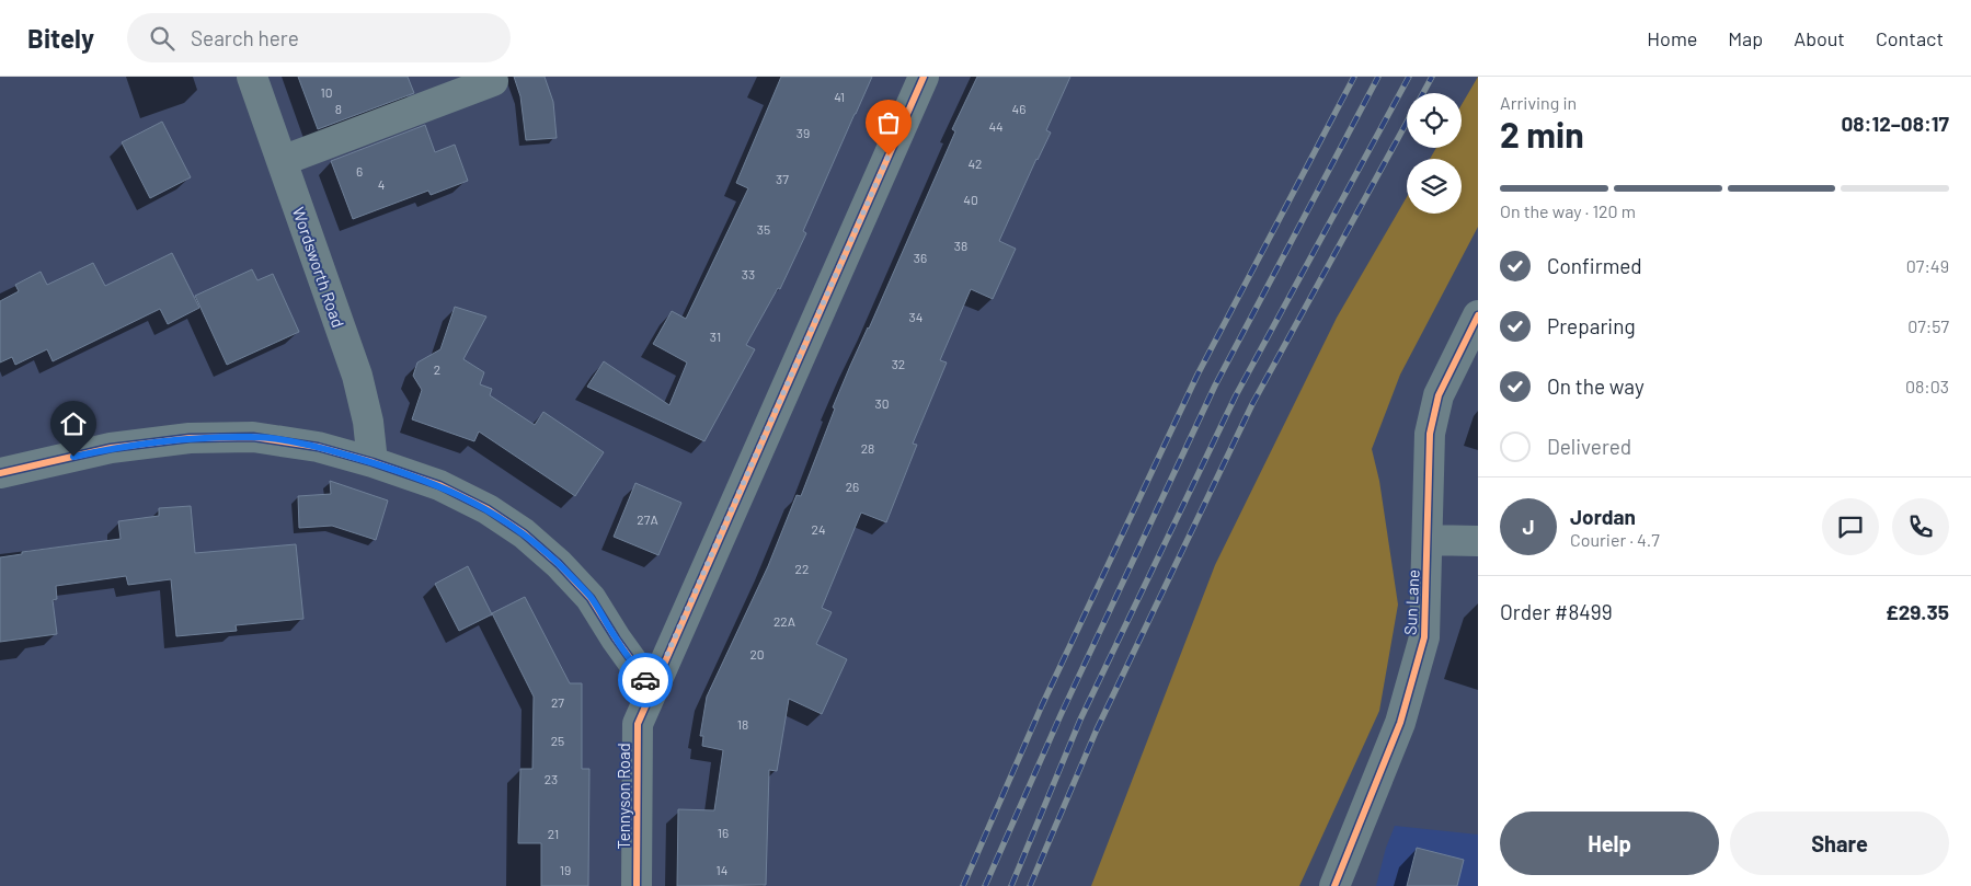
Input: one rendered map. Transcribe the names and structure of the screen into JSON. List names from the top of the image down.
{
  "streets": {
    "street": ["Wordsworth Road", "Sun Lane", "Tennyson Road"]
  },
  "house_numbers": [
    "10",
    "41",
    "8",
    "46",
    "44",
    "39",
    "42",
    "6",
    "37",
    "4",
    "40",
    "35",
    "38",
    "36",
    "33",
    "34",
    "31",
    "32",
    "2",
    "30",
    "28",
    "26",
    "27A",
    "24",
    "22",
    "22A",
    "20",
    "27",
    "18",
    "25",
    "23",
    "16",
    "21",
    "19",
    "14"
  ],
  "page": {
    "header": "Bitely",
    "search": "Search here",
    "nav": [
      "Home",
      "Map",
      "About",
      "Contact"
    ],
    "heading": ["2 min", "Arriving in", "08:12–08:17"],
    "panel": [
      "Jordan",
      "Courier · 4.7",
      "Order #8499",
      "£29.35"
    ],
    "bar": "On the way · 120 m",
    "list": [
      ["Confirmed", "07:49"],
      ["Preparing", "07:57"],
      ["On the way", "08:03"],
      "Delivered"
    ],
    "round": "J",
    "buttons": ["Help", "Share"]
  }
}
